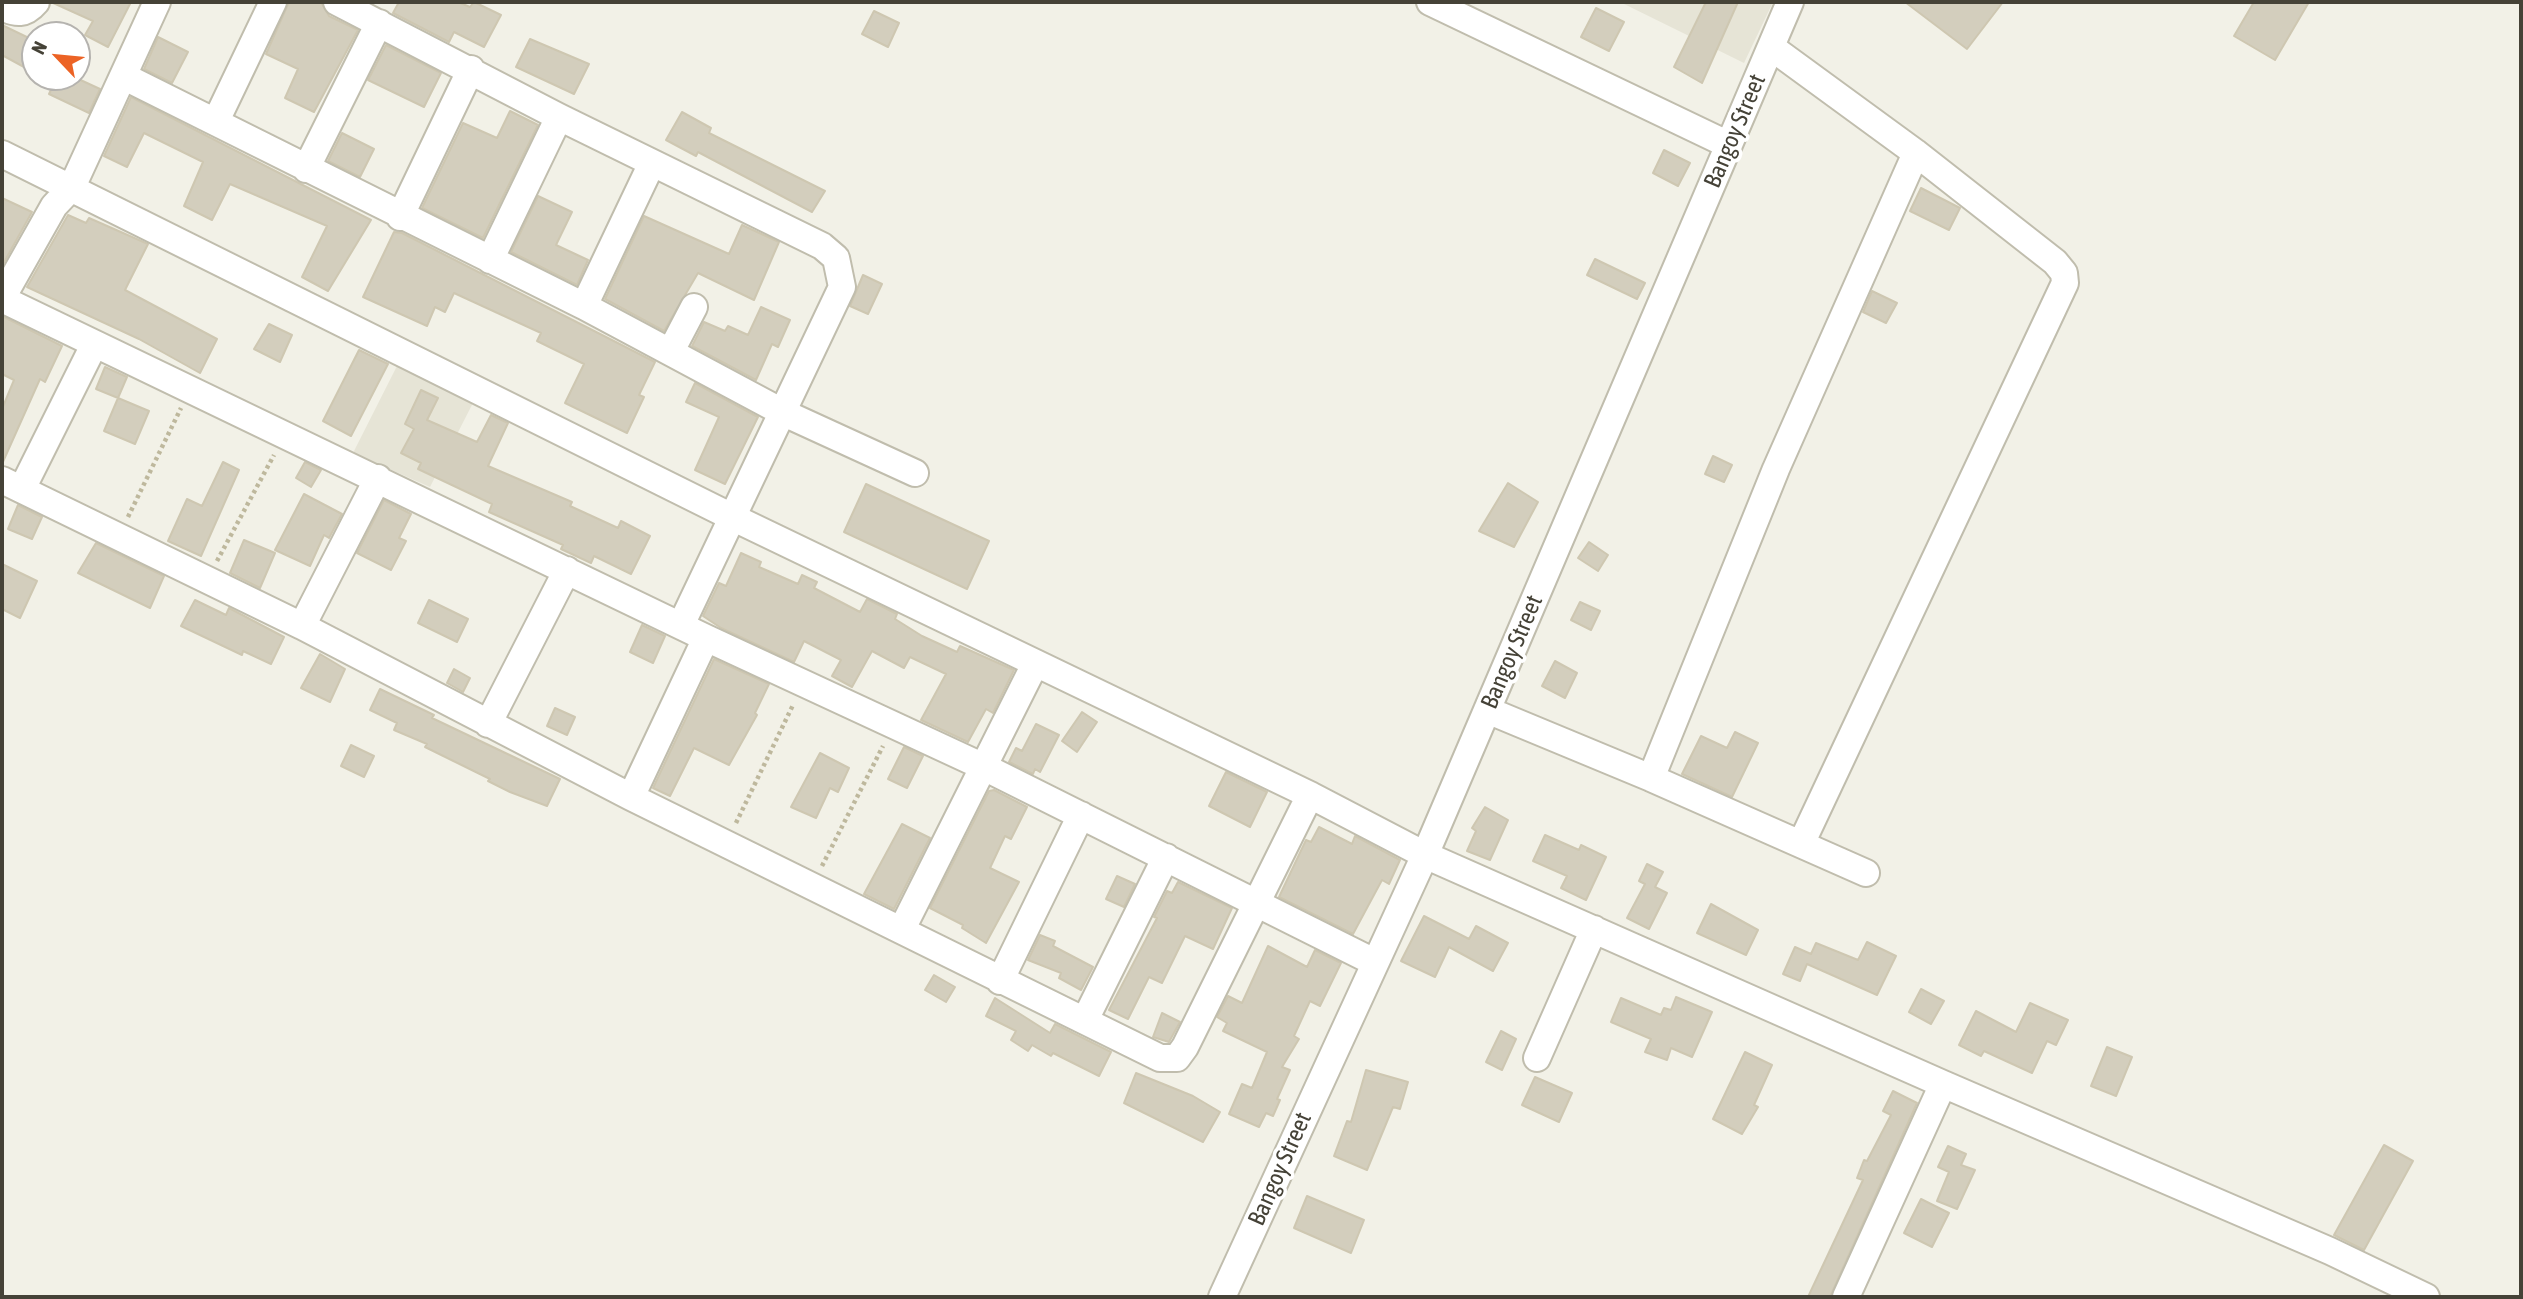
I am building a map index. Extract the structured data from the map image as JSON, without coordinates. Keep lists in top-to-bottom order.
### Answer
{
  "streets": {
    "street": ["Bangoy Street"]
  },
  "north": "top left"
}
